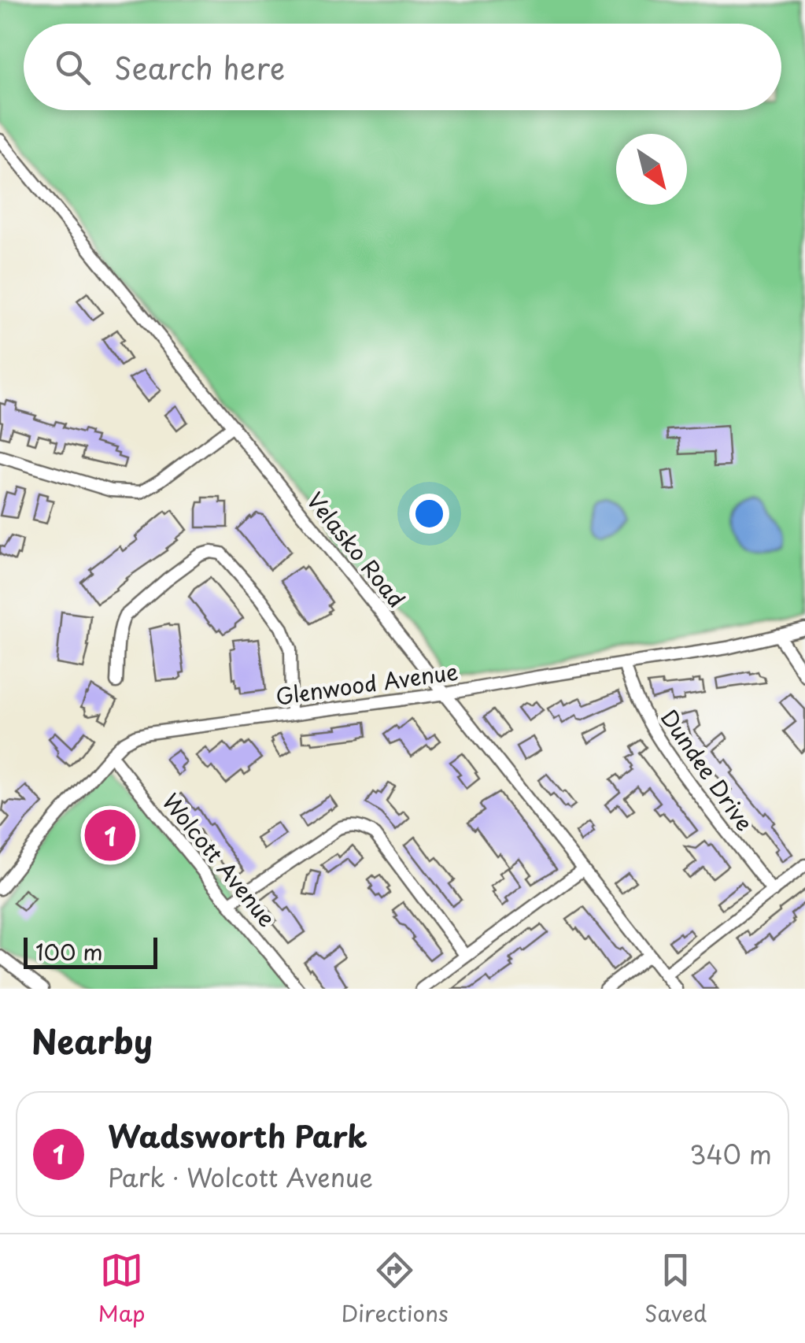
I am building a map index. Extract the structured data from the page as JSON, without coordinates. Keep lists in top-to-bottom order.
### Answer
{
  "streets": {
    "street": [
      "Velasko Road",
      "Glenwood Avenue",
      "Dundee Drive",
      "Wolcott Avenue"
    ]
  },
  "crossings": [
    ["Velasko Road", "Glenwood Avenue"],
    ["Glenwood Avenue", "Dundee Drive"],
    ["Glenwood Avenue", "Wolcott Avenue"]
  ],
  "scale_bar": "100 m",
  "north": "bottom right",
  "page": {
    "search": "Search here",
    "pins": "1",
    "scale": "100 m",
    "heading": "Nearby",
    "list": [
      {
        "mark": "1",
        "name": "Wadsworth Park",
        "note": "Park · Wolcott Avenue",
        "value": "340 m"
      }
    ],
    "nav": ["Map", "Directions", "Saved"]
  }
}
